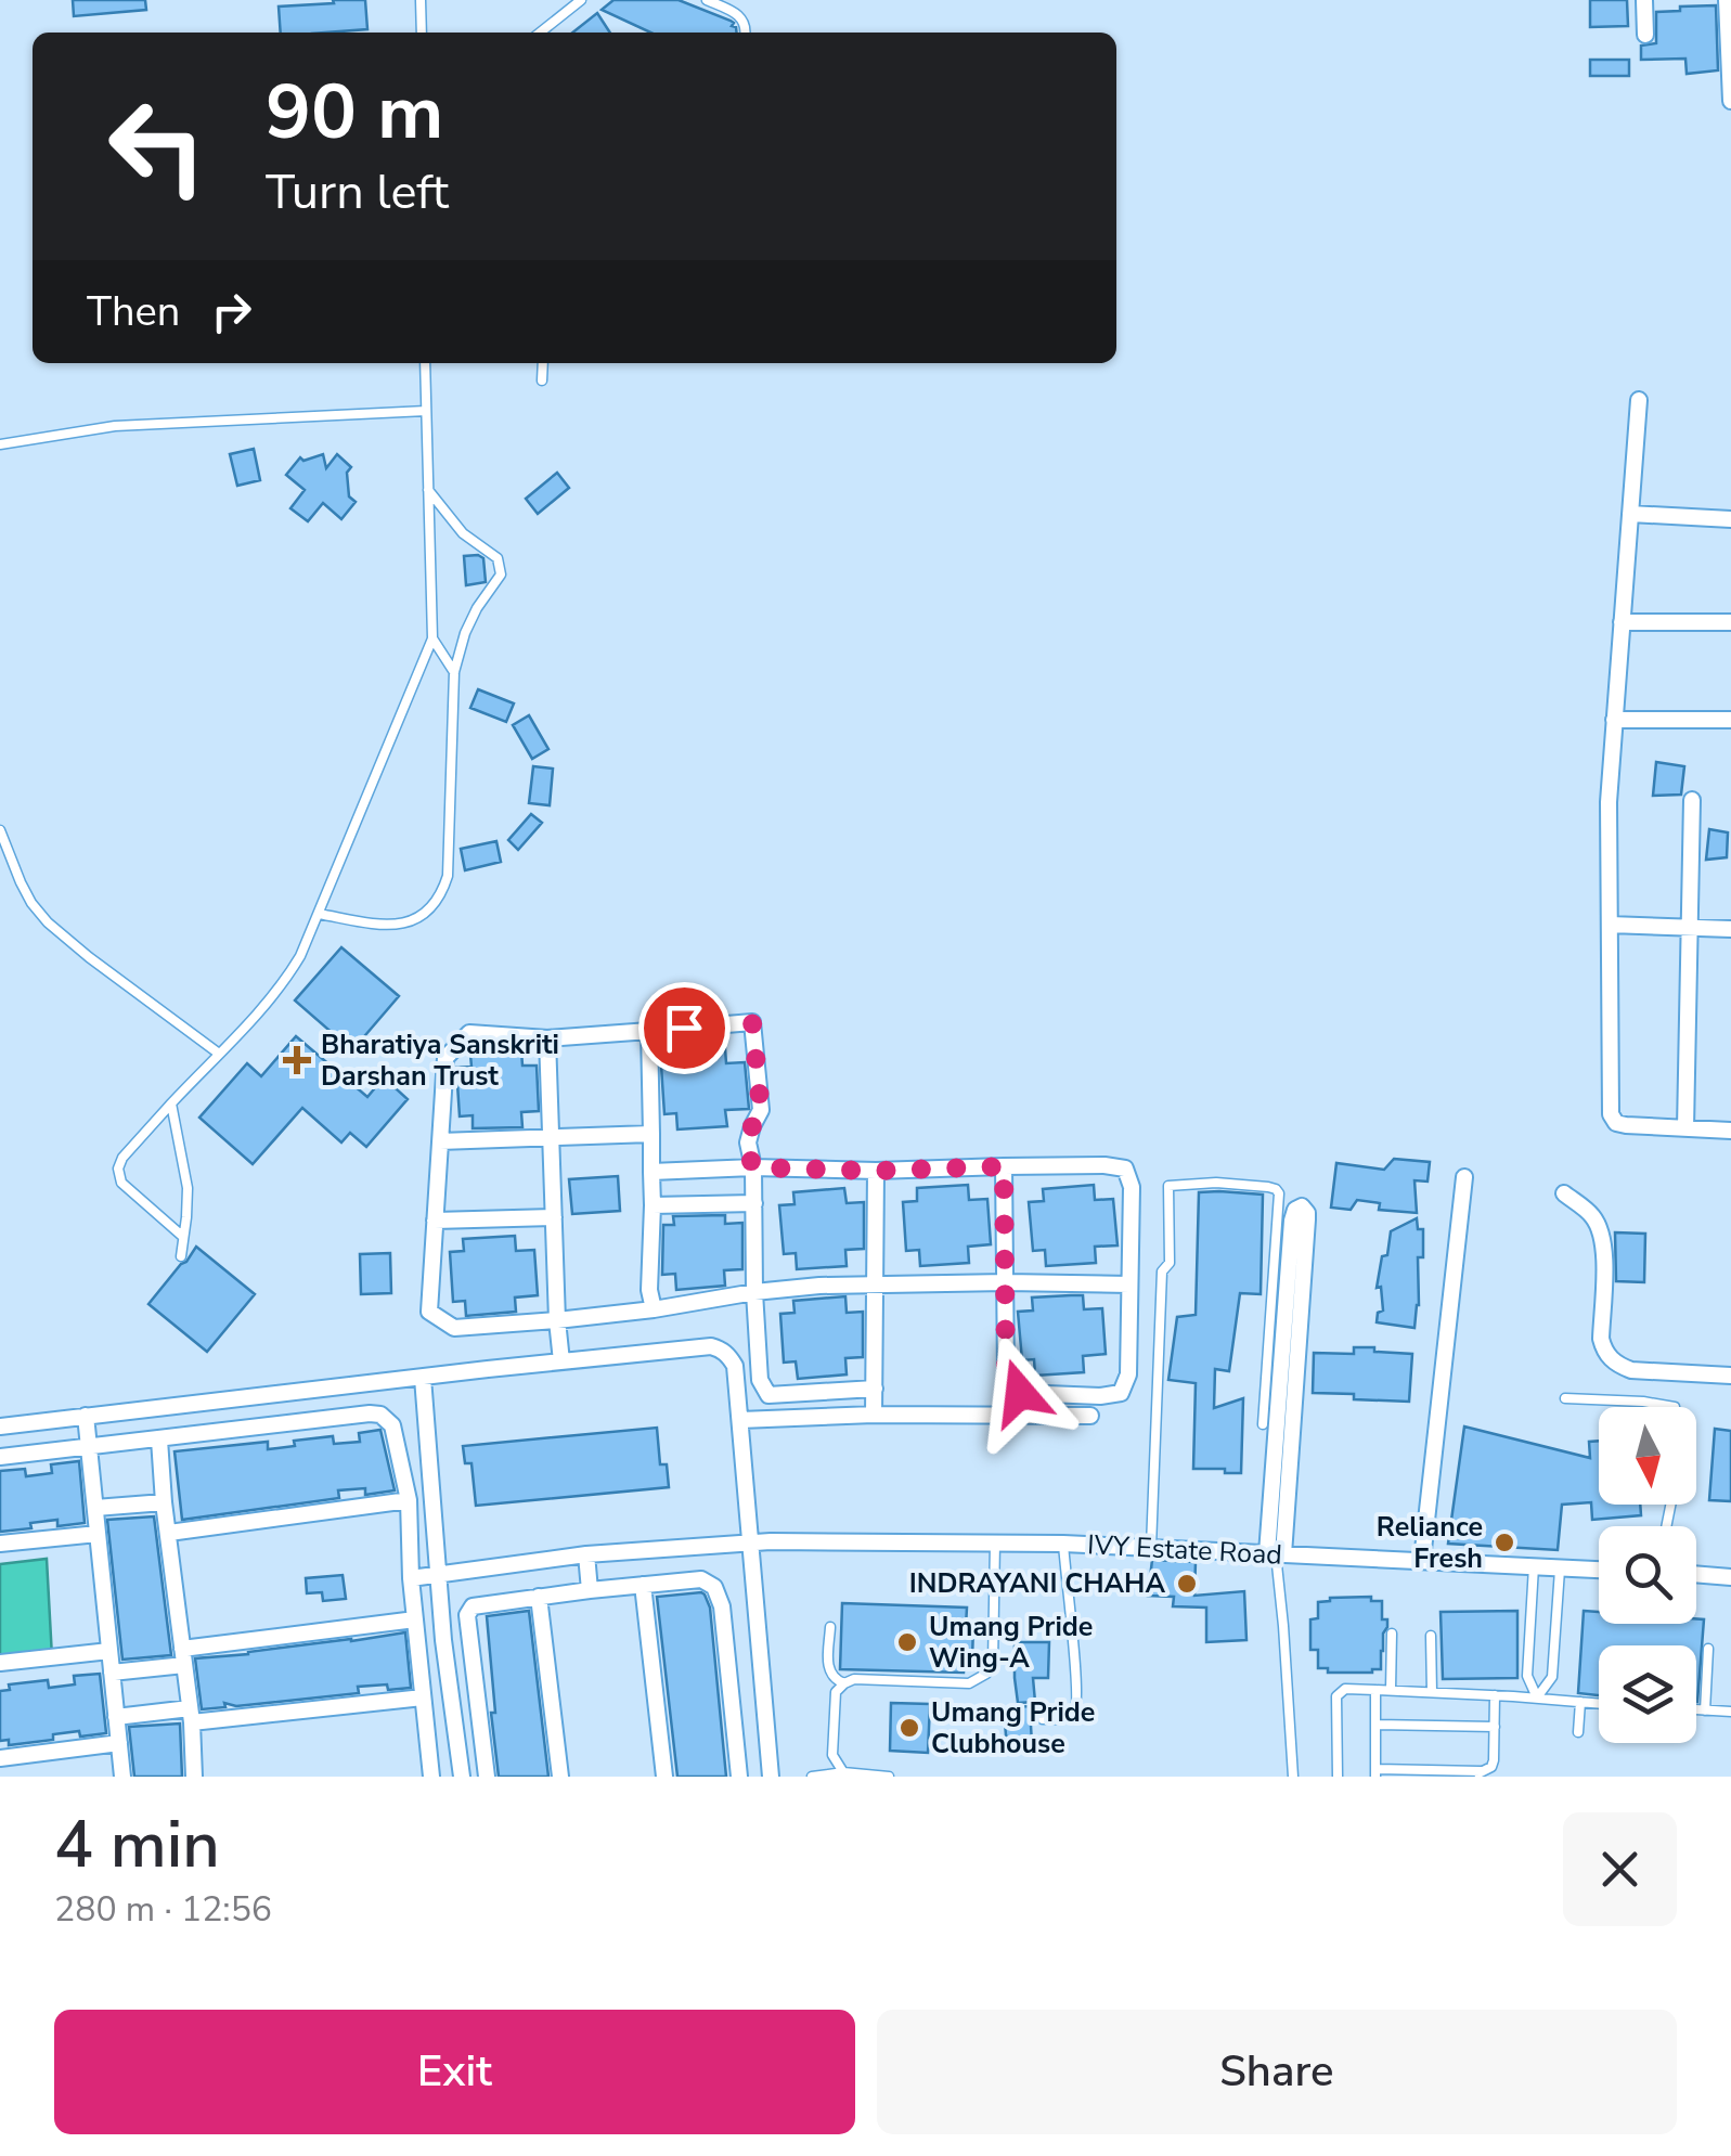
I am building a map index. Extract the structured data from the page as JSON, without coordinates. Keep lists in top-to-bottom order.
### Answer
{
  "streets": {
    "street": ["IVY Estate Road"]
  },
  "places": {
    "health": ["Bharatiya Sanskriti Darshan Trust"],
    "other": [
      "Reliance Fresh",
      "INDRAYANI CHAHA",
      "Umang Pride Wing-A",
      "Umang Pride Clubhouse"
    ]
  },
  "north": "bottom",
  "page": {
    "turn": ["90 m", "Turn left"],
    "then": "Then",
    "heading": ["4 min", "280 m · 12:56"],
    "buttons": ["Exit", "Share"]
  }
}
